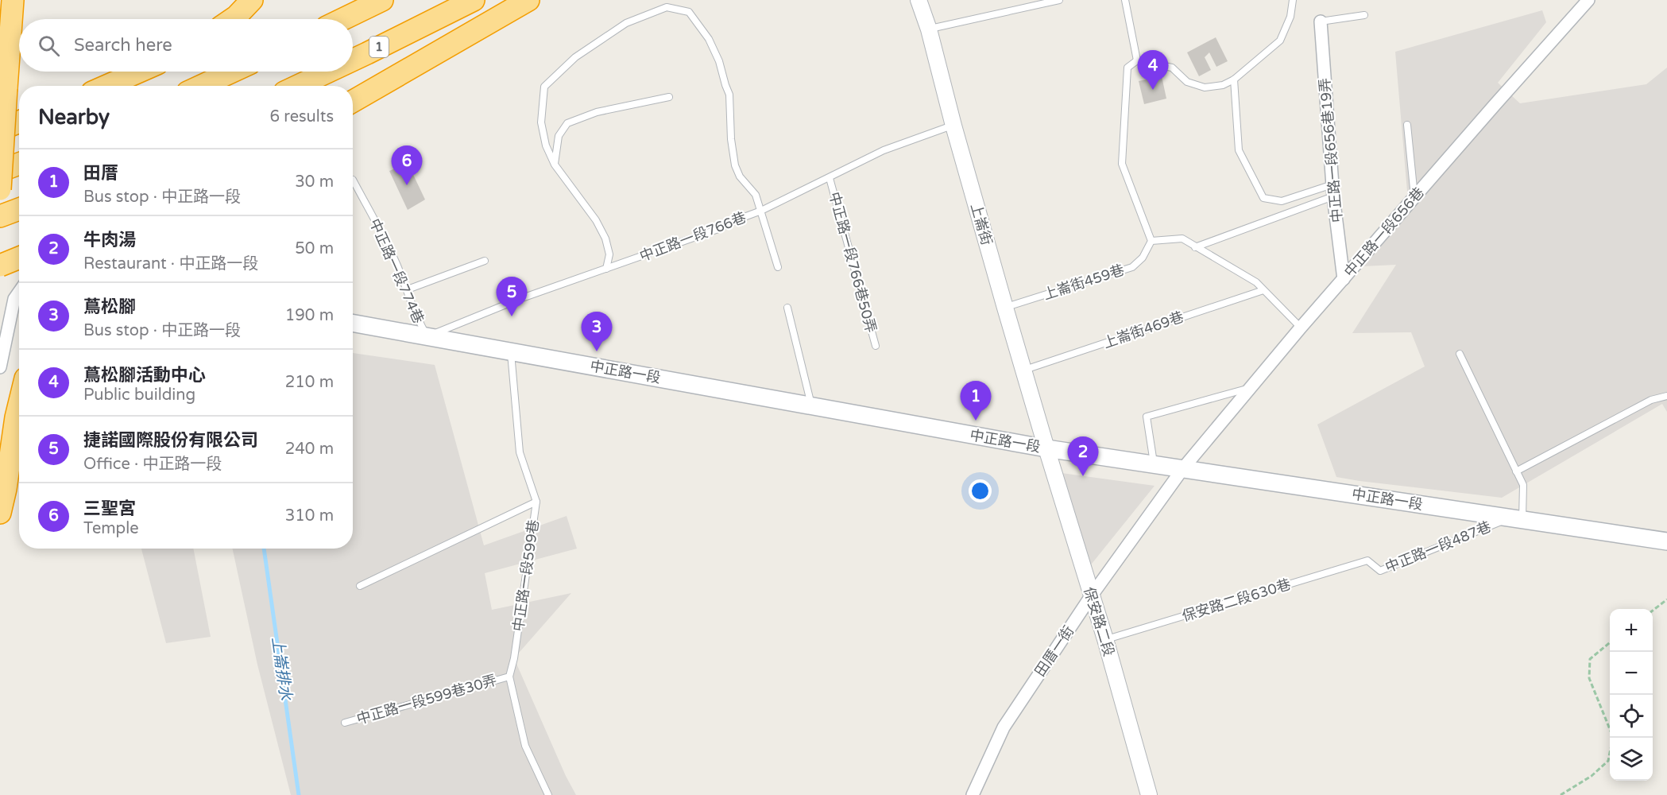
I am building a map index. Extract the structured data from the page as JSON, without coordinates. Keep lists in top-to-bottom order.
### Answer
{
  "streets": {
    "highway": ["1"],
    "main road": ["中正路一段"],
    "street": [
      "中正路一段656巷19弄",
      "上崙街",
      "中正路一段656巷",
      "保安路二段",
      "田厝一街"
    ],
    "lane": [
      "中正路一段766巷",
      "中正路一段766巷50弄",
      "中正路一段774巷",
      "上崙街459巷",
      "上崙街469巷",
      "中正路一段487巷",
      "中正路一段599巷",
      "保安路二段630巷",
      "中正路一段599巷30弄"
    ]
  },
  "crossings": [
    ["中正路一段656巷19弄", "中正路一段656巷"],
    ["上崙街", "中正路一段766巷"],
    ["上崙街", "上崙街459巷"],
    ["上崙街", "上崙街469巷"],
    ["上崙街", "中正路一段"],
    ["上崙街", "保安路二段"],
    ["中正路一段656巷", "中正路一段"],
    ["中正路一段656巷", "田厝一街"],
    ["中正路一段766巷", "中正路一段766巷50弄"],
    ["中正路一段766巷", "中正路一段774巷"],
    ["中正路一段766巷", "中正路一段"],
    ["中正路一段774巷", "中正路一段"],
    ["中正路一段", "中正路一段487巷"],
    ["中正路一段", "中正路一段599巷"],
    ["中正路一段", "保安路二段"],
    ["中正路一段", "田厝一街"],
    ["中正路一段487巷", "保安路二段630巷"],
    ["中正路一段599巷", "中正路一段599巷30弄"],
    ["保安路二段630巷", "保安路二段"],
    ["保安路二段", "田厝一街"]
  ],
  "water": ["上崙排水"],
  "page": {
    "search": "Search here",
    "pins": [
      "4",
      "6",
      "5",
      "3",
      "1",
      "2"
    ],
    "heading": ["Nearby", "6 results"],
    "list": [
      {
        "mark": "1",
        "name": "田厝",
        "note": "Bus stop · 中正路一段",
        "value": "30 m"
      },
      {
        "mark": "2",
        "name": "牛肉湯",
        "note": "Restaurant · 中正路一段",
        "value": "50 m"
      },
      {
        "mark": "3",
        "name": "蔦松腳",
        "note": "Bus stop · 中正路一段",
        "value": "190 m"
      },
      {
        "mark": "4",
        "name": "蔦松腳活動中心",
        "note": "Public building",
        "value": "210 m"
      },
      {
        "mark": "5",
        "name": "捷諾國際股份有限公司",
        "note": "Office · 中正路一段",
        "value": "240 m"
      },
      {
        "mark": "6",
        "name": "三聖宮",
        "note": "Temple",
        "value": "310 m"
      }
    ],
    "map_buttons": ["+", "−"]
  }
}
